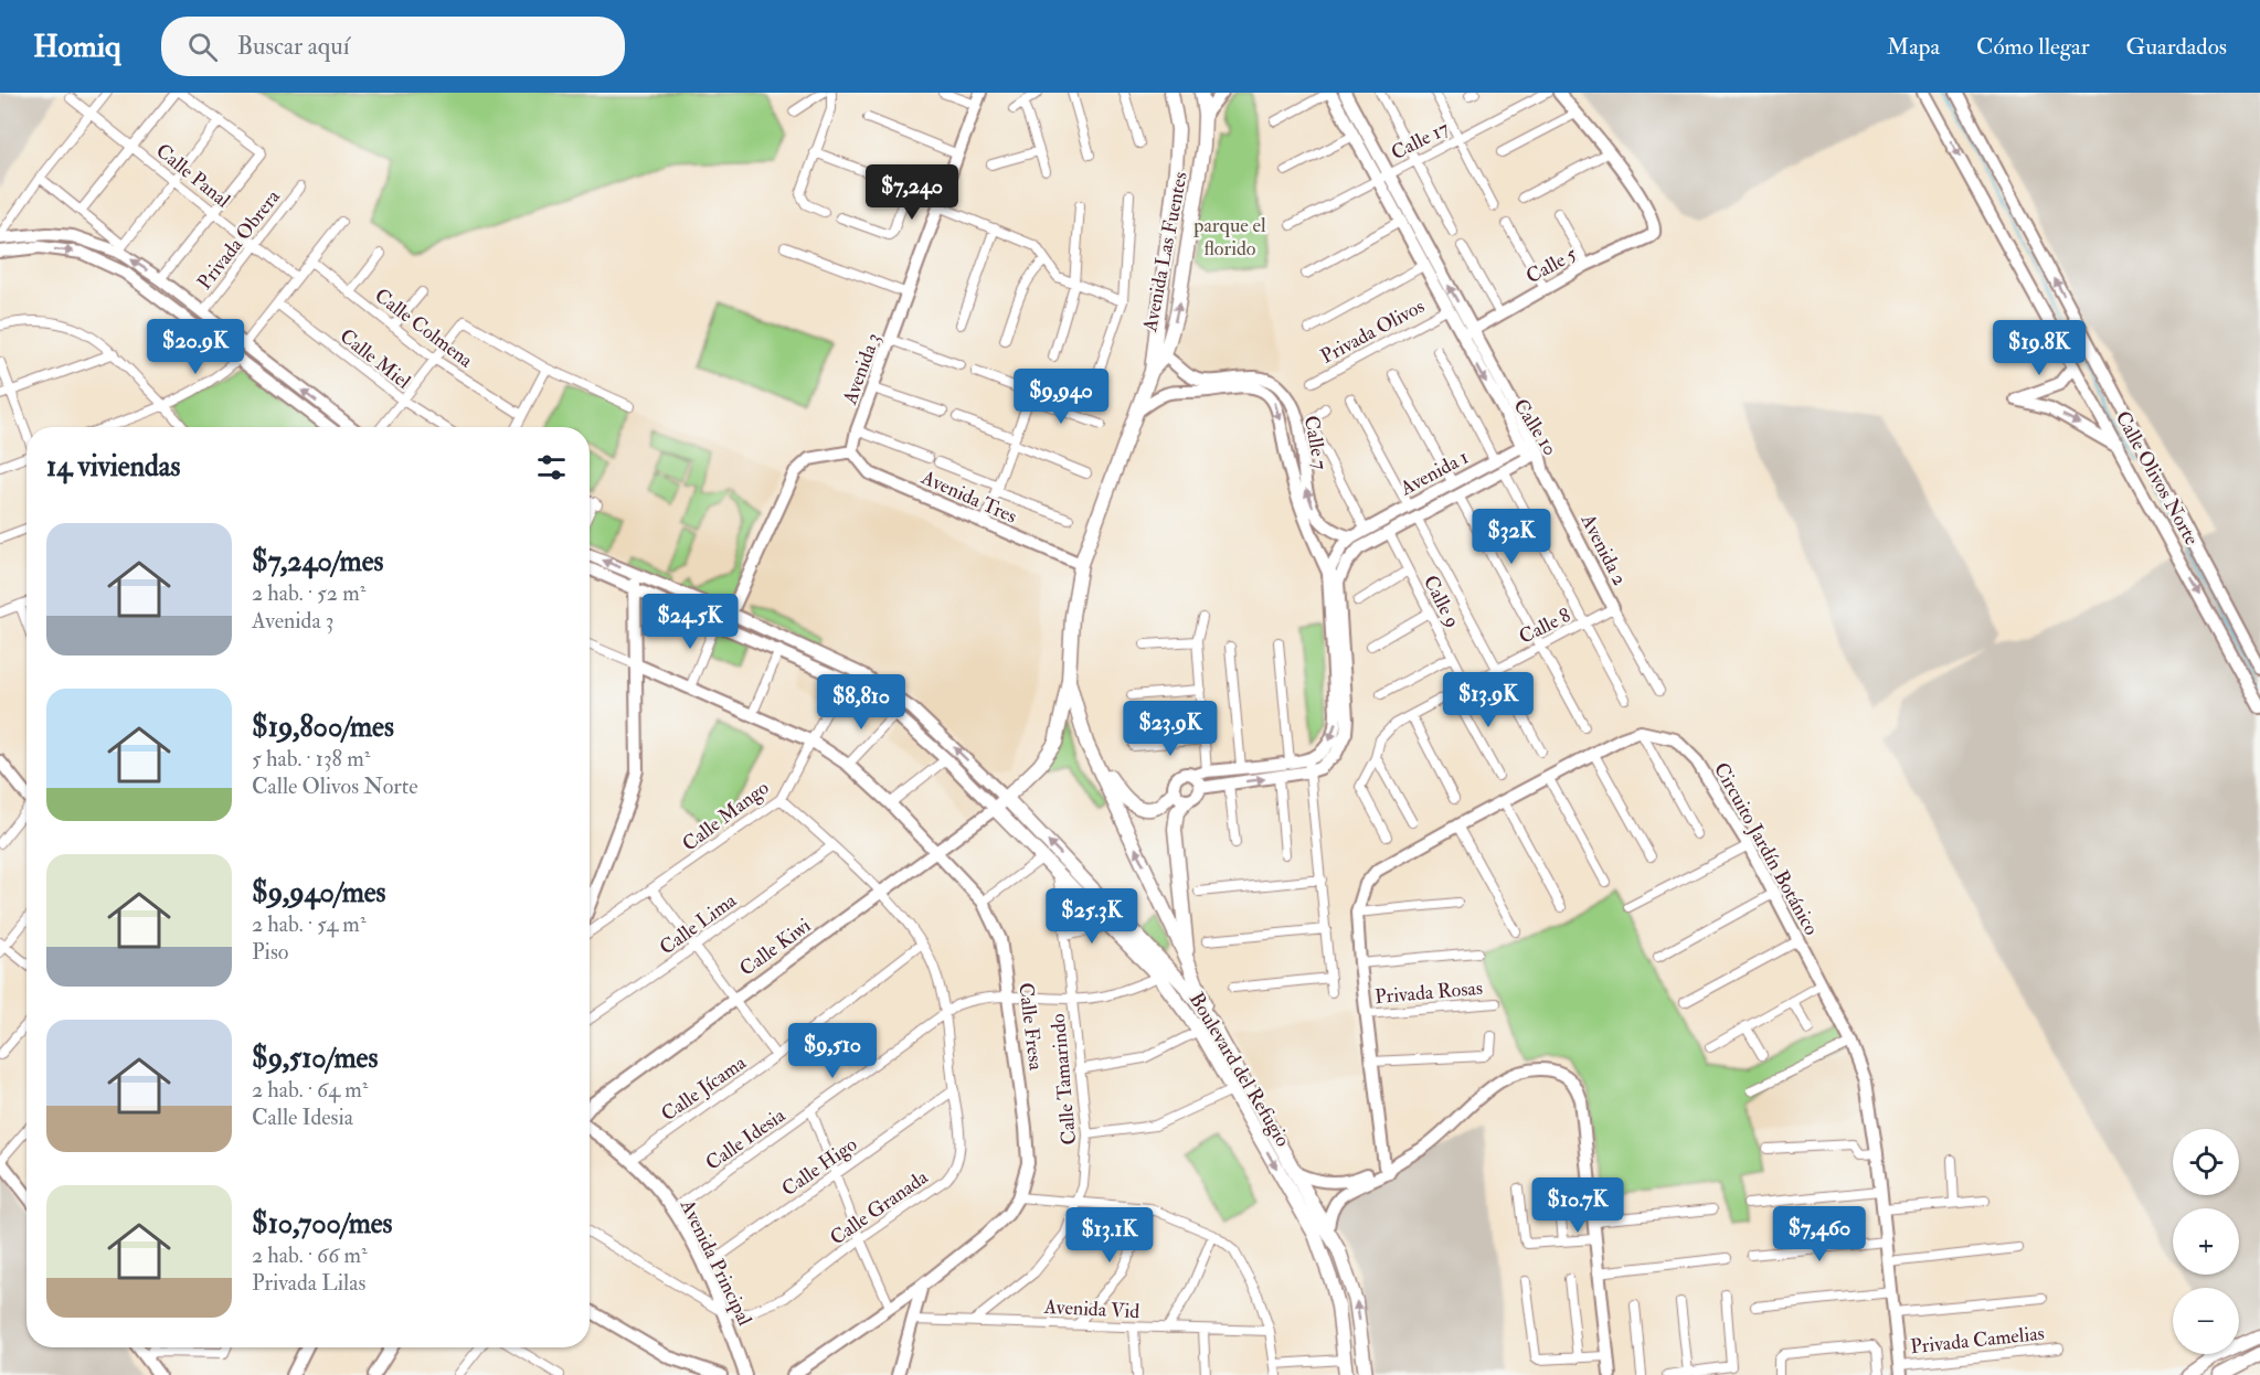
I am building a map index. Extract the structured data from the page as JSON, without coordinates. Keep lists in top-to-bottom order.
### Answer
{
  "streets": {
    "main road": ["Avenida Las Fuentes", "Boulevard del Refugio"],
    "street": [
      "Calle 17",
      "Calle Panal",
      "Privada Obrera",
      "Calle 5",
      "Calle Colmena",
      "Privada Olivos",
      "Calle Miel",
      "Avenida 3",
      "Calle 10",
      "Calle 7",
      "Avenida 1",
      "Calle Olivos Norte",
      "Avenida Tres",
      "Avenida 2",
      "Calle 9",
      "Calle 8",
      "Calle Mango",
      "Circuito Jardín Botánico",
      "Calle Lima",
      "Calle Kiwi",
      "Privada Rosas",
      "Calle Fresa",
      "Calle Tamarindo",
      "Calle Jícama",
      "Calle Idesia",
      "Calle Higo",
      "Calle Granada",
      "Avenida Principal",
      "Avenida Vid",
      "Privada Camelias"
    ]
  },
  "crossings": [
    ["Calle 17", "Calle 10"],
    ["Calle Panal", "Privada Obrera"],
    ["Avenida Las Fuentes", "Calle 7"],
    ["Calle 5", "Calle 10"],
    ["Privada Olivos", "Calle 10"],
    ["Avenida 3", "Avenida Tres"],
    ["Calle 10", "Avenida 1"],
    ["Calle 10", "Avenida 2"],
    ["Calle 7", "Avenida 1"],
    ["Avenida 1", "Calle 9"],
    ["Avenida 2", "Calle 8"],
    ["Calle 9", "Calle 8"],
    ["Calle Mango", "Calle Fresa"],
    ["Calle Mango", "Boulevard del Refugio"],
    ["Calle Mango", "Calle Granada"],
    ["Circuito Jardín Botánico", "Privada Camelias"],
    ["Calle Lima", "Calle Granada"],
    ["Calle Kiwi", "Calle Fresa"],
    ["Calle Kiwi", "Boulevard del Refugio"],
    ["Calle Kiwi", "Calle Granada"],
    ["Calle Fresa", "Calle Idesia"],
    ["Boulevard del Refugio", "Calle Tamarindo"],
    ["Boulevard del Refugio", "Calle Idesia"],
    ["Calle Tamarindo", "Calle Idesia"],
    ["Calle Tamarindo", "Avenida Vid"],
    ["Calle Jícama", "Calle Granada"],
    ["Calle Jícama", "Avenida Principal"],
    ["Calle Idesia", "Calle Granada"],
    ["Calle Idesia", "Avenida Principal"],
    ["Calle Higo", "Calle Granada"],
    ["Calle Higo", "Avenida Principal"],
    ["Calle Granada", "Avenida Principal"]
  ],
  "parks": ["parque el florido"],
  "page": {
    "header": "Homiq",
    "search": "Buscar aquí",
    "nav": ["Mapa", "Cómo llegar", "Guardados"],
    "price": [
      "$7,240",
      "$20.9K",
      "$19.8K",
      "$9,940",
      "$32K",
      "$24.5K",
      "$13.9K",
      "$8,810",
      "$23.9K",
      "$25.3K",
      "$9,510",
      "$10.7K",
      "$7,460",
      "$13.1K"
    ],
    "heading": "14 viviendas",
    "list": [
      {
        "name": "$7,240/mes",
        "note": "2 hab. · 52 m² · Avenida 3"
      },
      {
        "name": "$19,800/mes",
        "note": "5 hab. · 138 m² · Calle Olivos Norte"
      },
      {
        "name": "$9,940/mes",
        "note": "2 hab. · 54 m² · Piso"
      },
      {
        "name": "$9,510/mes",
        "note": "2 hab. · 64 m² · Calle Idesia"
      },
      {
        "name": "$10,700/mes",
        "note": "2 hab. · 66 m² · Privada Lilas"
      }
    ],
    "map_buttons": ["+", "−"]
  }
}
